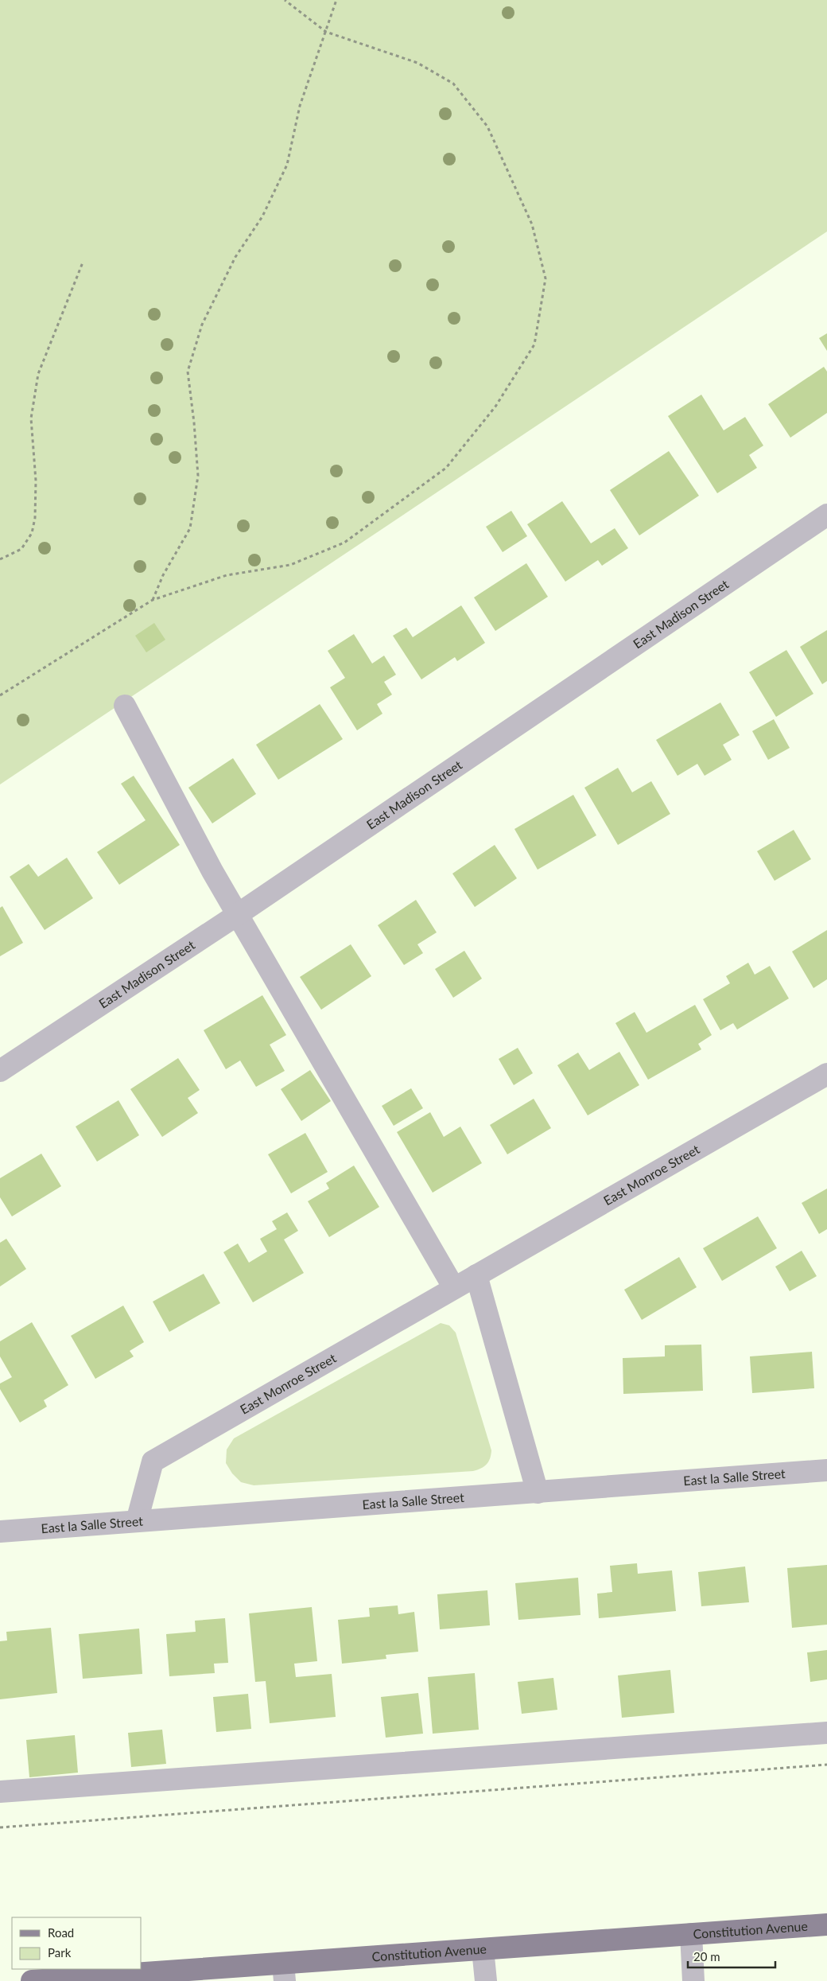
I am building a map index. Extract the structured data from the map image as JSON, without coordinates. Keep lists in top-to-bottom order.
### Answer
{
  "streets": {
    "main road": ["Constitution Avenue"],
    "street": ["East Madison Street", "East Monroe Street", "East la Salle Street"]
  },
  "crossings": [
    ["East Monroe Street", "East la Salle Street"]
  ],
  "legend": ["Road", "Park"],
  "scale_bar": "20 m"
}
